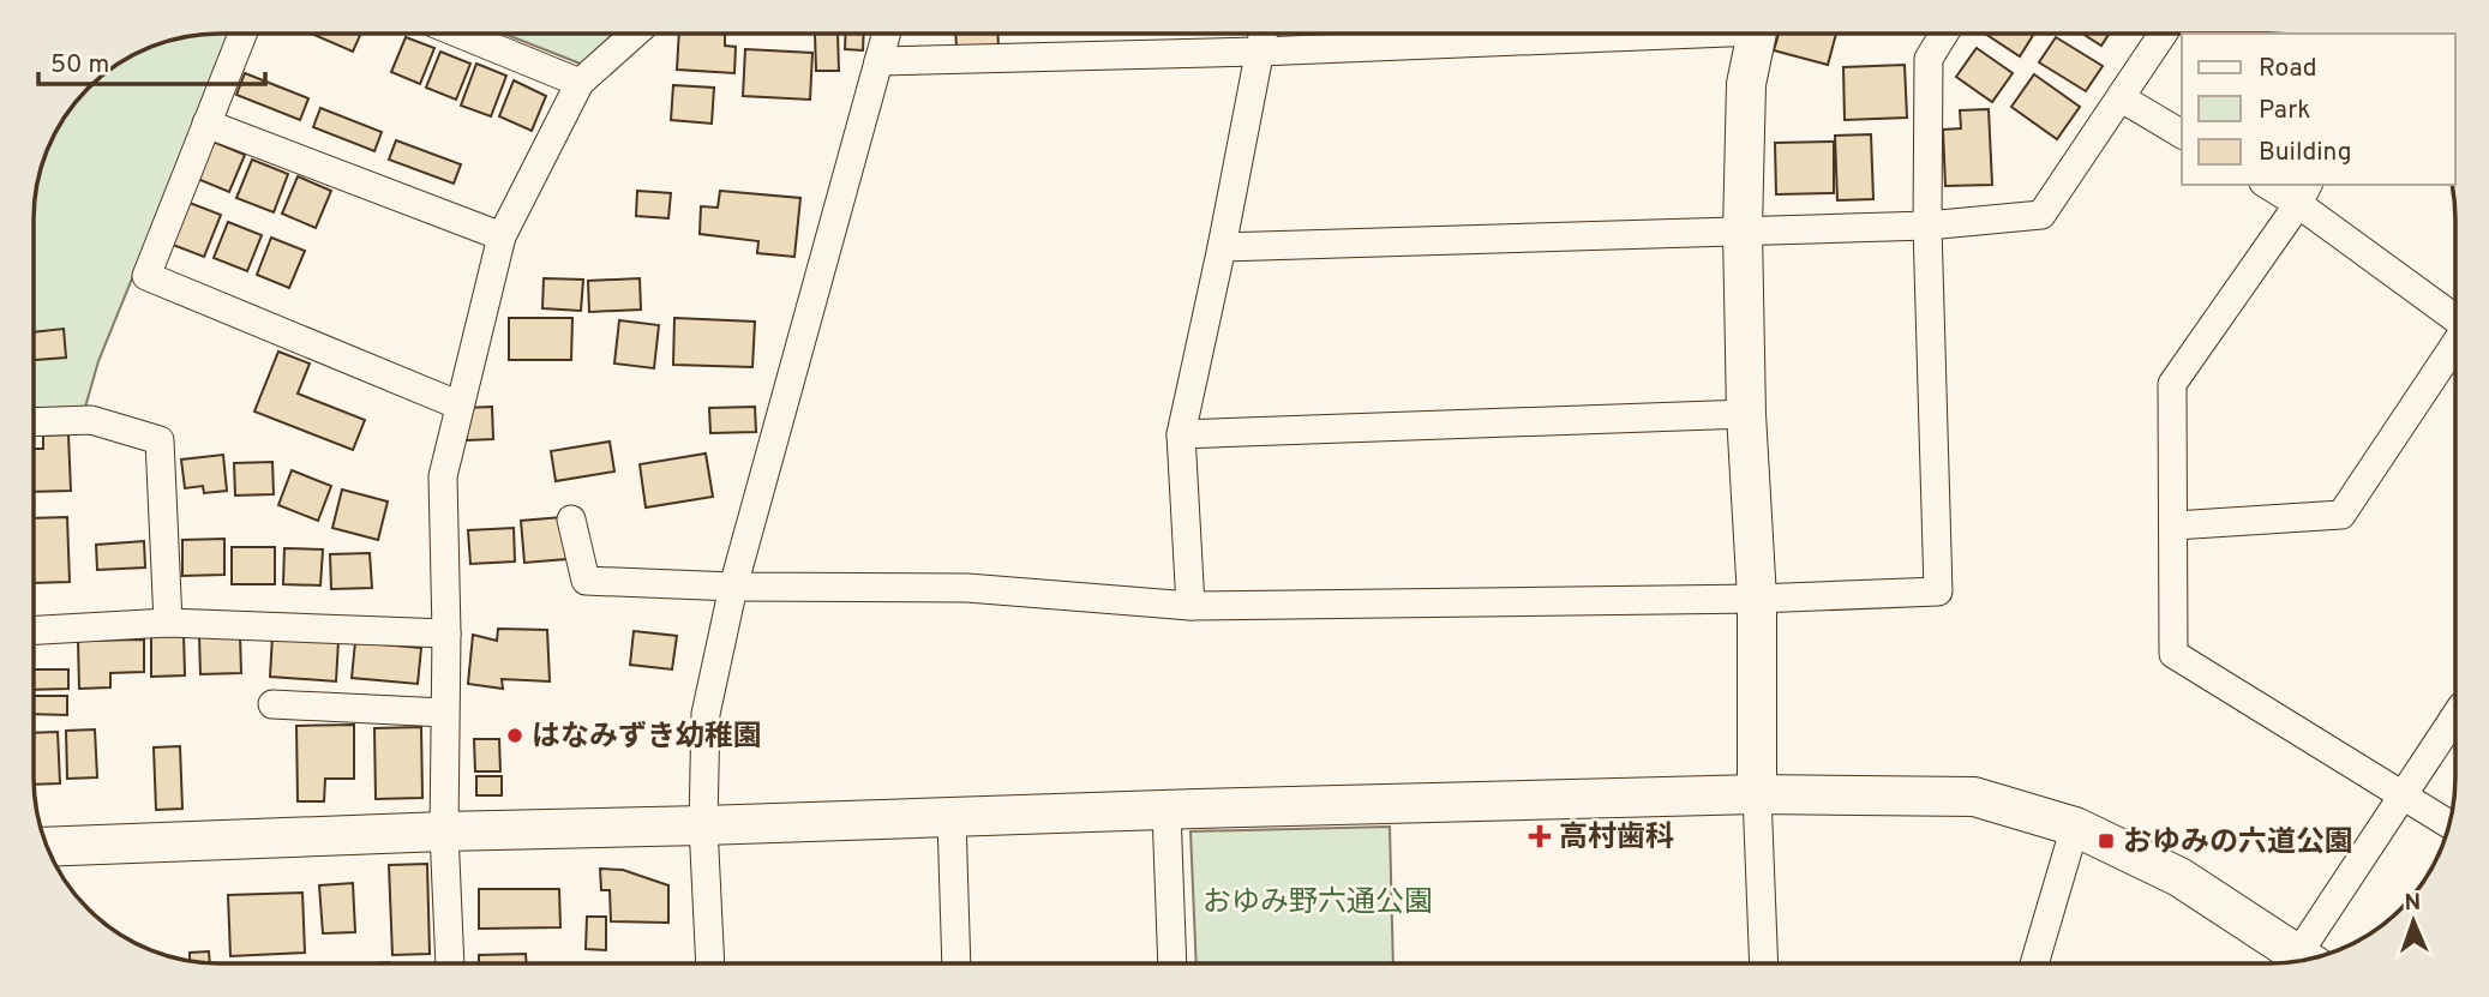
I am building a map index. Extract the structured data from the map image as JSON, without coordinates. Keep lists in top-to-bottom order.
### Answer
{
  "parks": ["おゆみ野六通公園"],
  "places": {
    "other": ["はなみずき幼稚園"],
    "health": ["高村歯科"],
    "transit": ["おゆみの六道公園"]
  },
  "legend": ["Road", "Park", "Building"],
  "scale_bar": "50 m",
  "north": "top"
}
